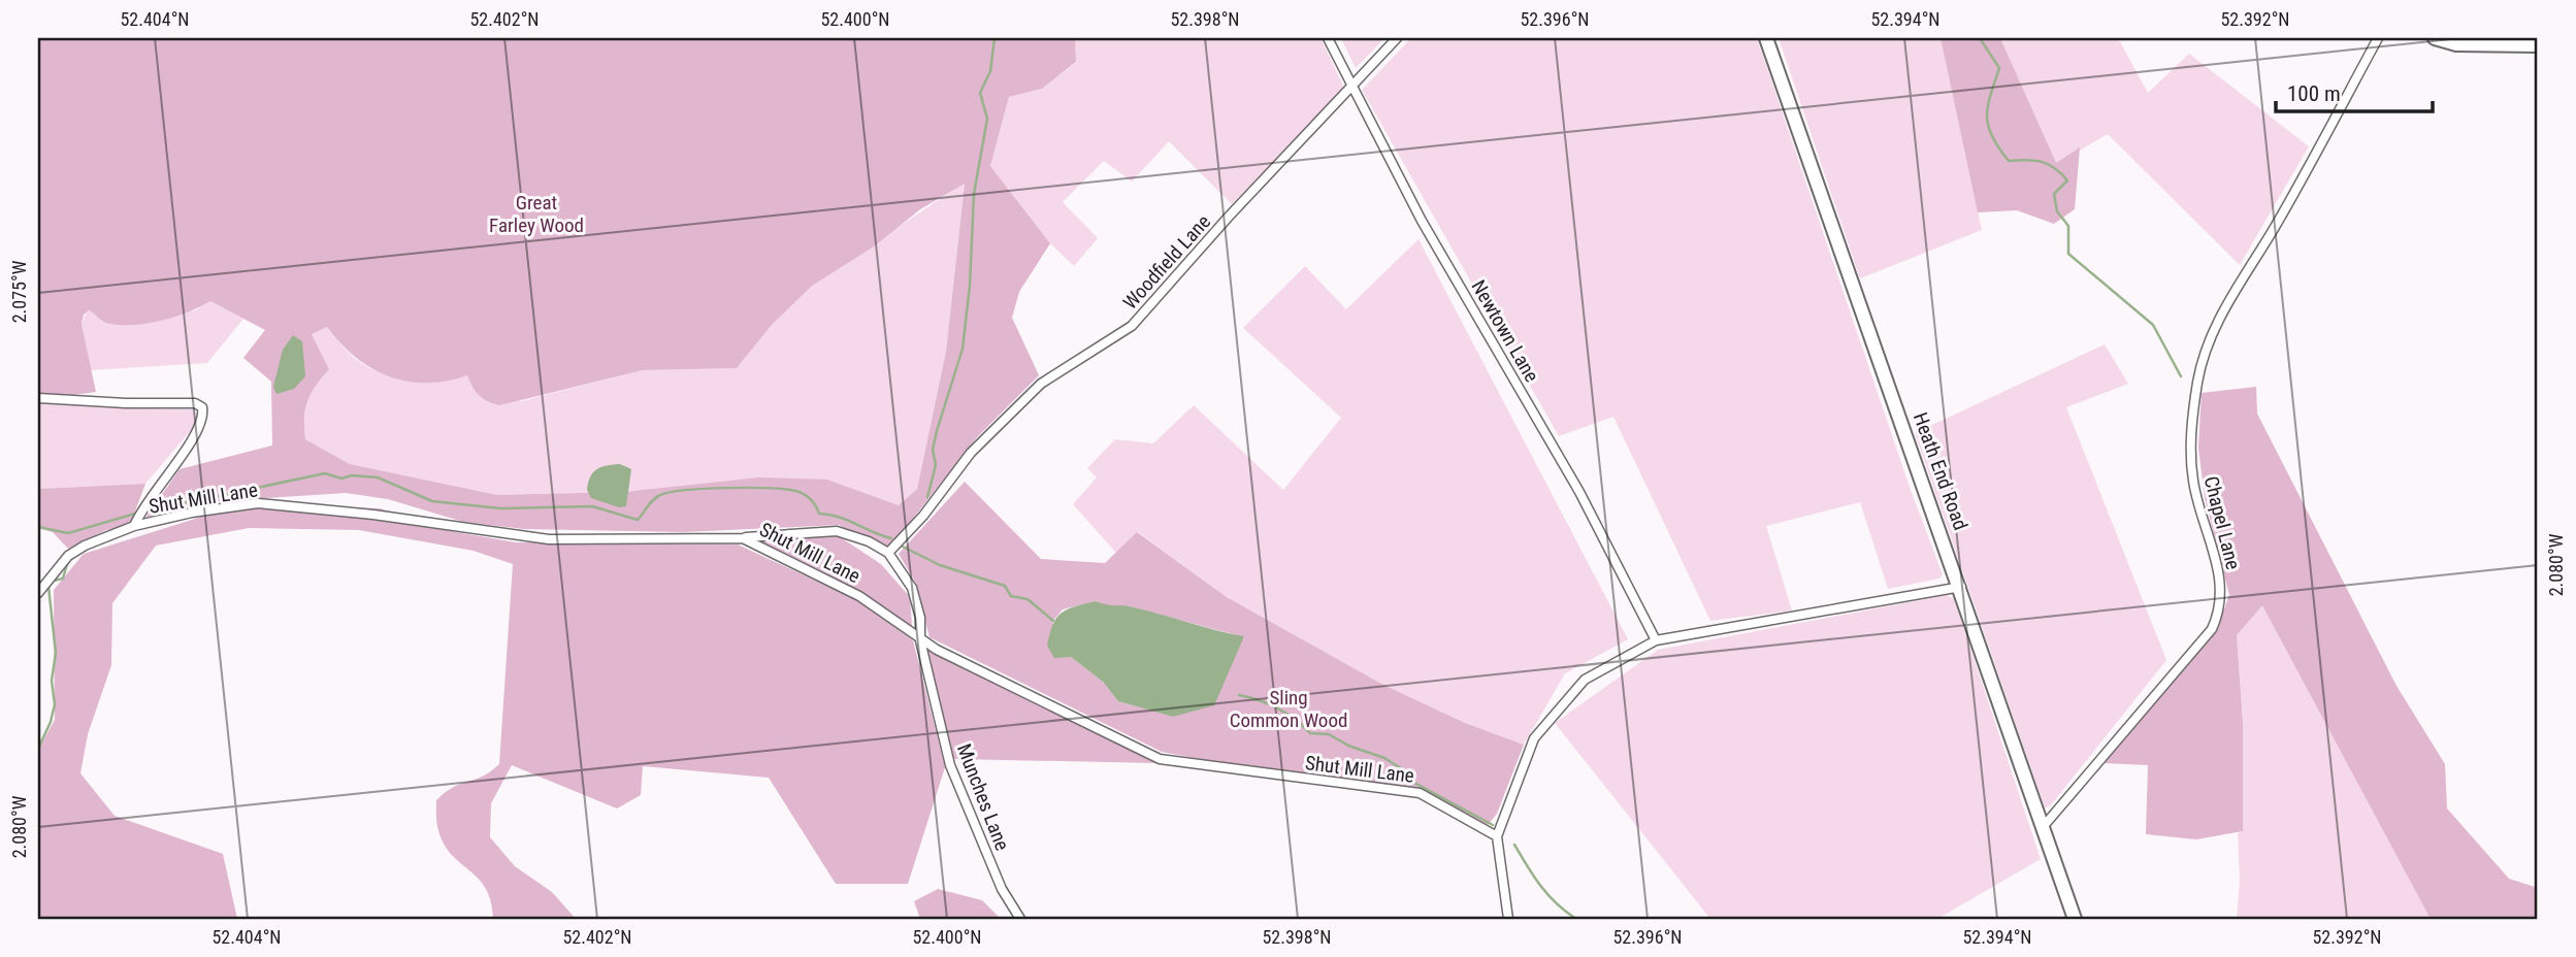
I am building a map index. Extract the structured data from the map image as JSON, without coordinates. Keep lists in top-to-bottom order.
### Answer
{
  "streets": {
    "street": [
      "Woodfield Lane",
      "Newtown Lane",
      "Heath End Road",
      "Shut Mill Lane",
      "Chapel Lane",
      "Munches Lane"
    ]
  },
  "crossings": [
    ["Woodfield Lane", "Newtown Lane"],
    ["Heath End Road", "Chapel Lane"],
    ["Shut Mill Lane", "Munches Lane"]
  ],
  "parks": ["Great Farley Wood", "Sling Common Wood"],
  "scale_bar": "100 m",
  "coordinates": [
    "52.404°N",
    "52.402°N",
    "52.400°N",
    "52.398°N",
    "52.396°N",
    "52.394°N",
    "52.392°N",
    "2.075°W",
    "2.080°W"
  ]
}
